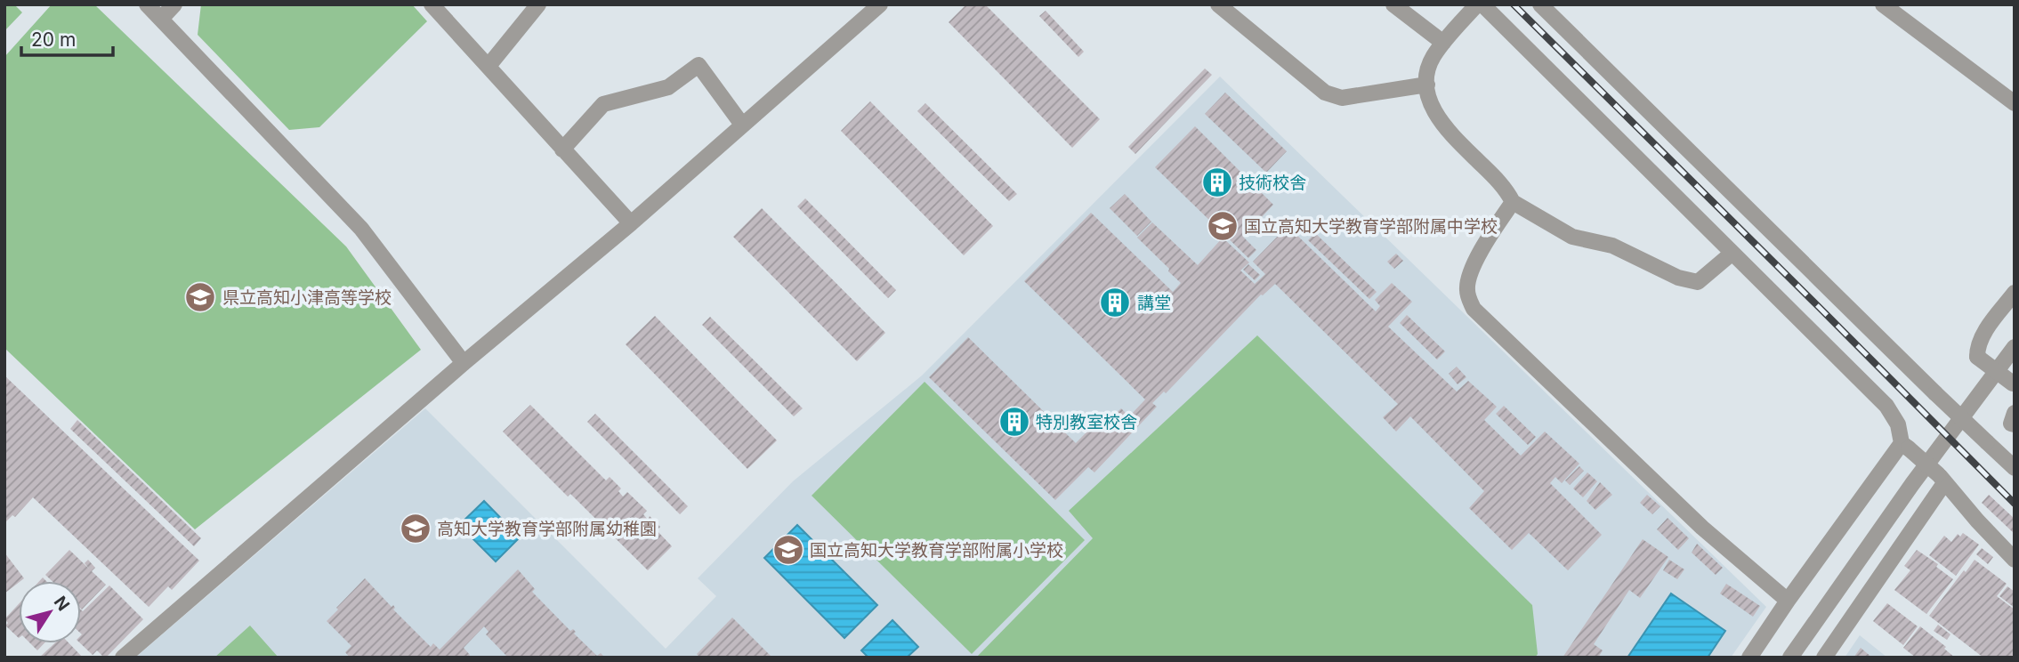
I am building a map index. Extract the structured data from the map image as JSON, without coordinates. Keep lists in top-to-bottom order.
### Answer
{
  "places": {
    "building": ["技術校舎", "講堂", "特別教室校舎"],
    "school or university": [
      "国立高知大学教育学部附属中学校",
      "県立高知小津高等学校",
      "高知大学教育学部附属幼稚園",
      "国立高知大学教育学部附属小学校"
    ]
  },
  "scale_bar": "20 m",
  "north": "top right"
}
